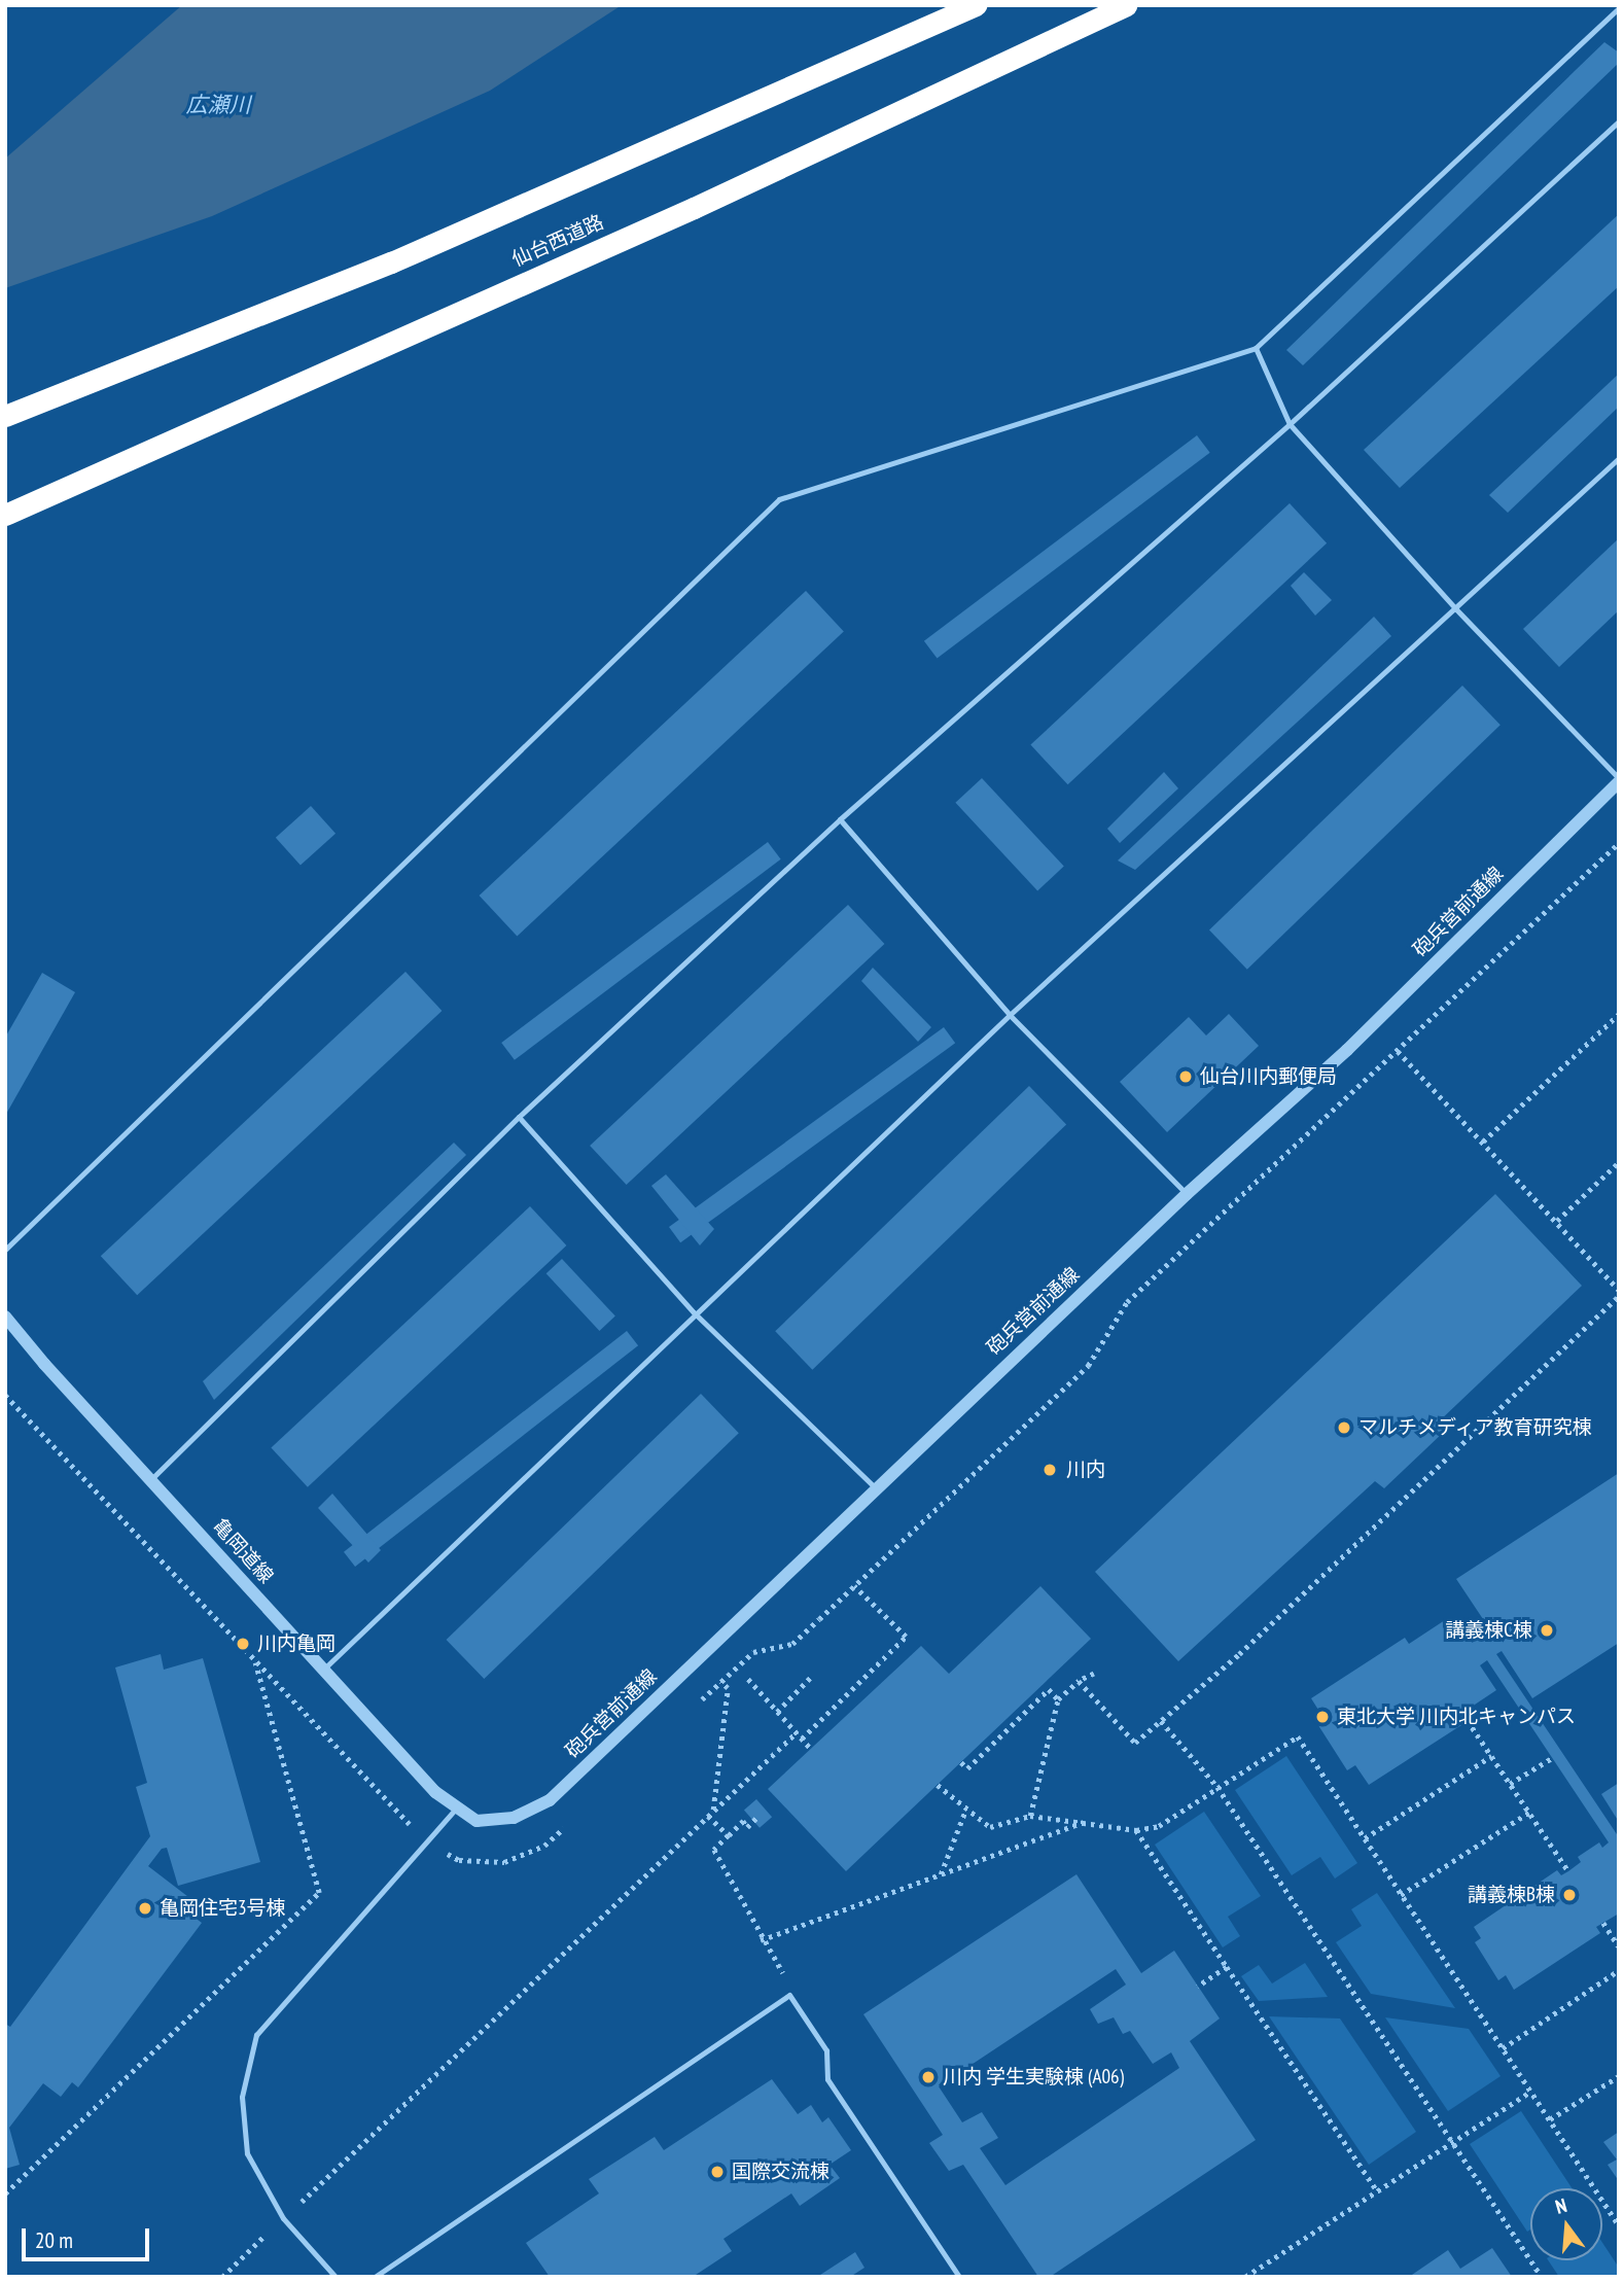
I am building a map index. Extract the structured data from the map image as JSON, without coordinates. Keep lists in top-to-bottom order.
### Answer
{
  "streets": {
    "highway": ["仙台西道路"],
    "street": ["砲兵営前通線", "亀岡道線"]
  },
  "crossings": [
    ["砲兵営前通線", "亀岡道線"]
  ],
  "water": ["広瀬川"],
  "places": [
    "仙台川内郵便局",
    "マルチメディア教育研究棟",
    "川内",
    "講義棟C棟",
    "川内亀岡",
    "東北大学 川内北キャンパス",
    "講義棟B棟",
    "亀岡住宅3号棟",
    "川内 学生実験棟 (A06)",
    "国際交流棟"
  ],
  "scale_bar": "20 m",
  "north": "top"
}
